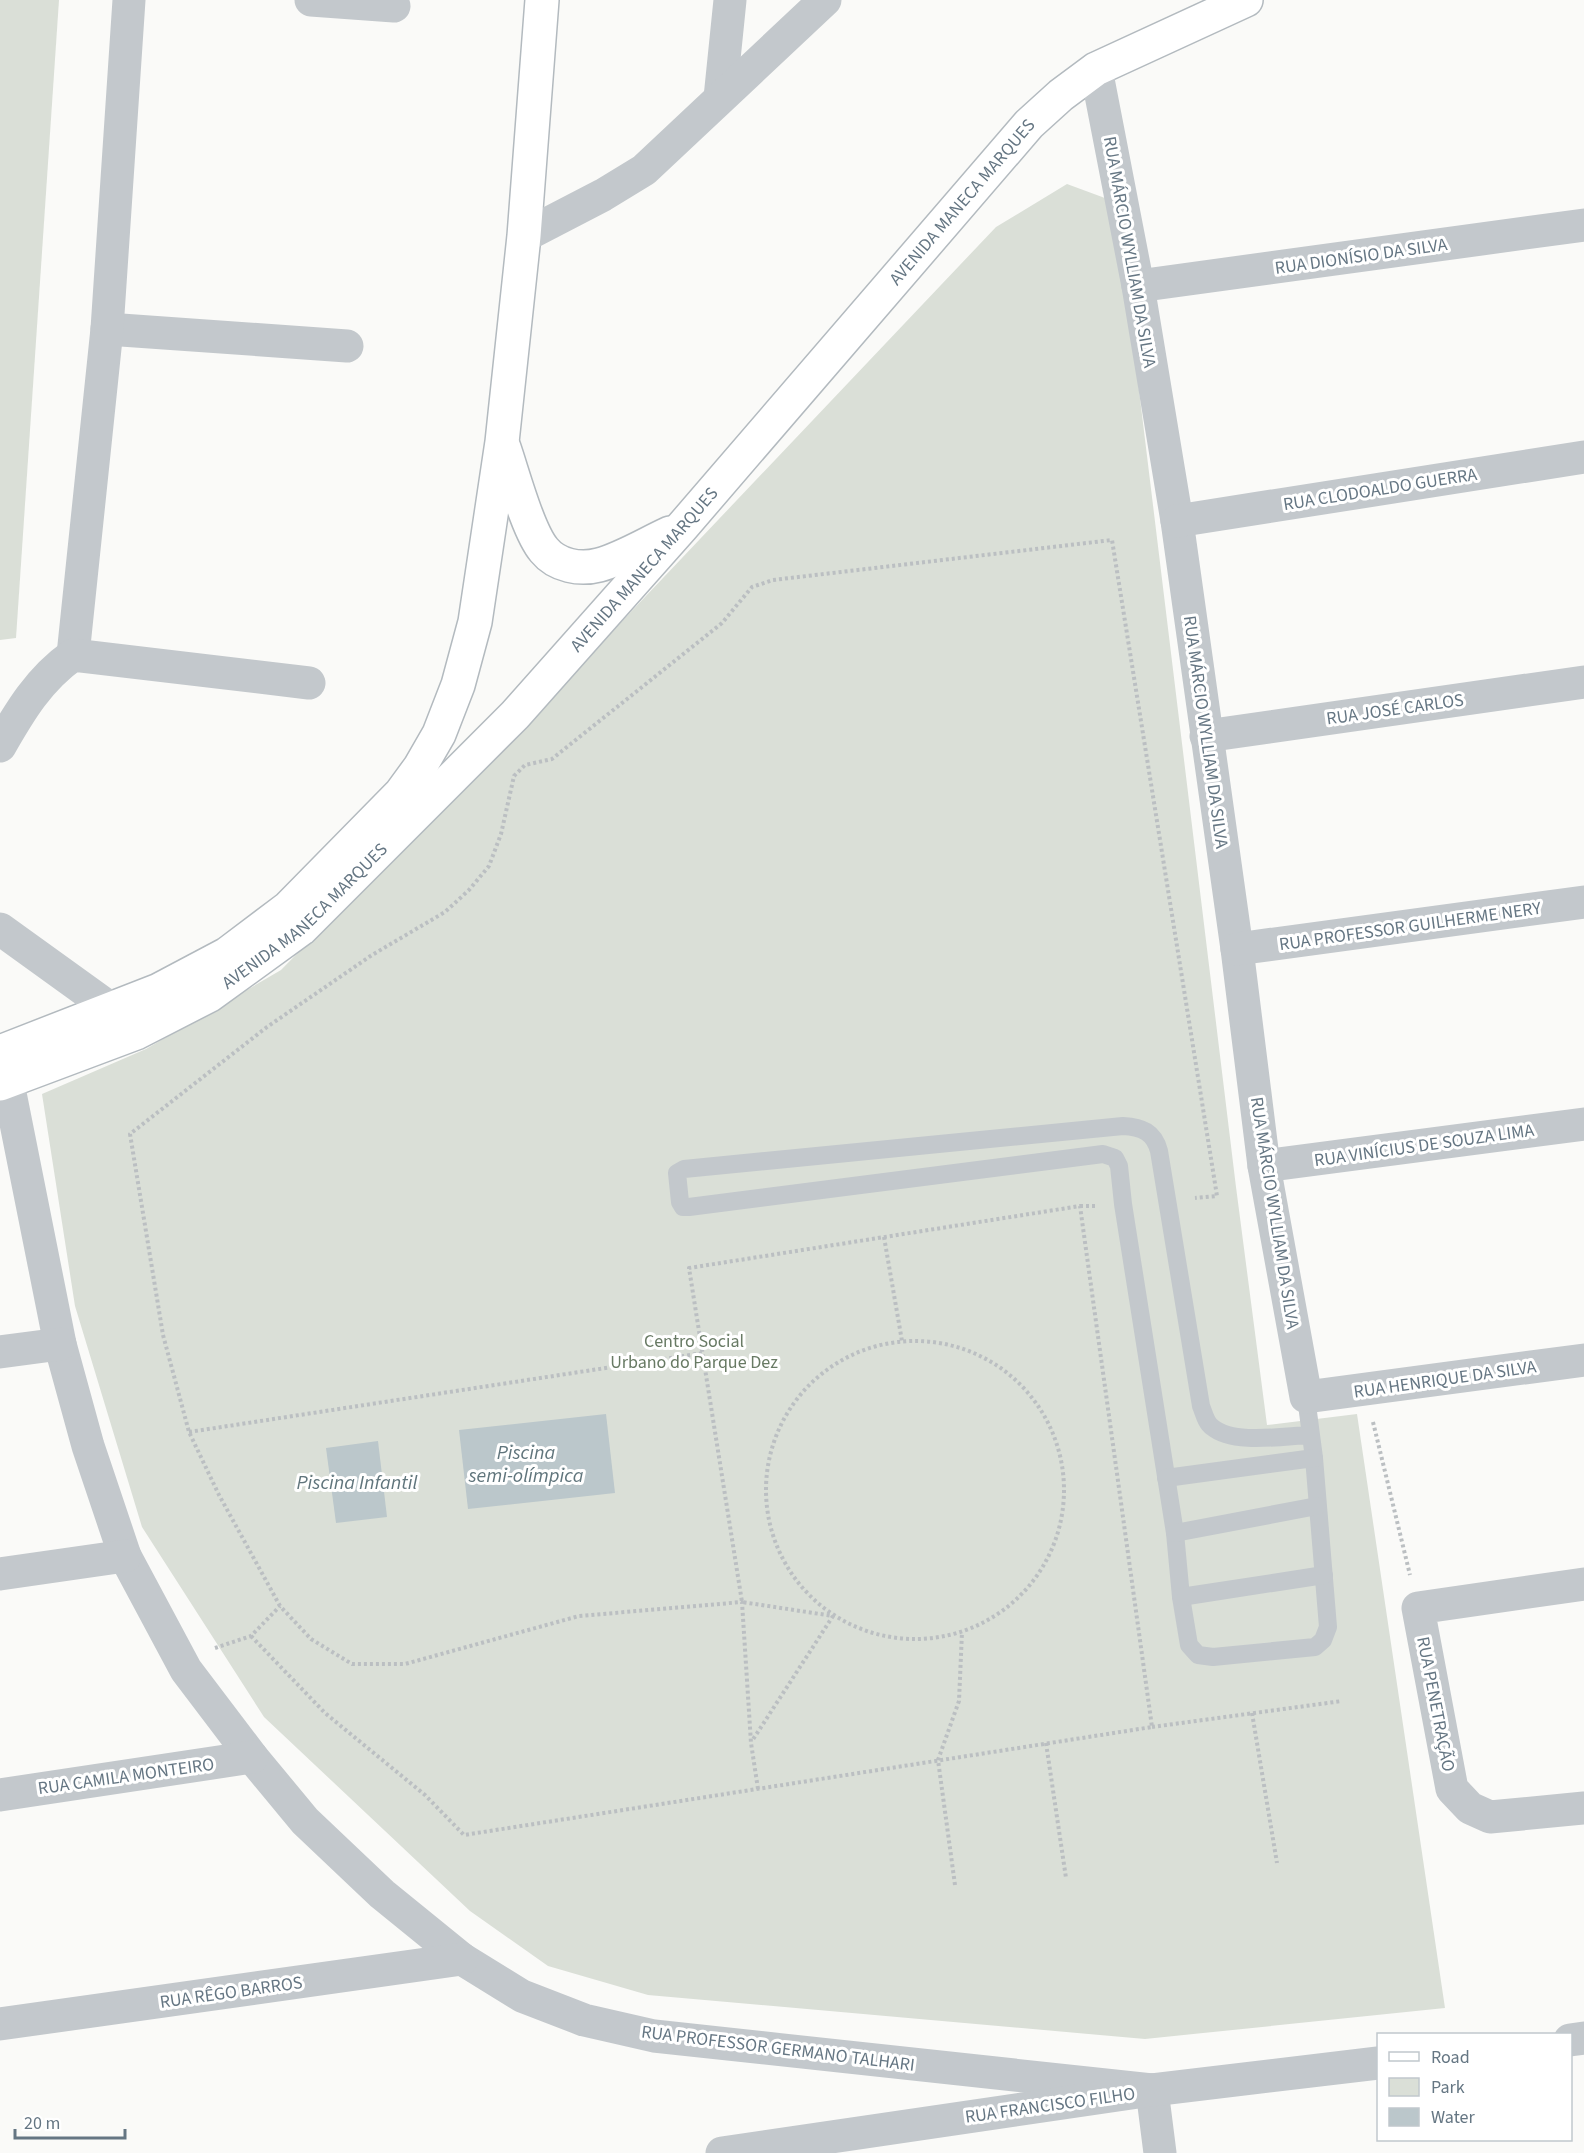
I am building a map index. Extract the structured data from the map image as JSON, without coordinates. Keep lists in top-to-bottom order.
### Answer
{
  "streets": {
    "main road": ["AVENIDA MANECA MARQUES"],
    "street": [
      "RUA MÁRCIO WYLLIAM DA SILVA",
      "RUA DIONÍSIO DA SILVA",
      "RUA CLODOALDO GUERRA",
      "RUA JOSÉ CARLOS",
      "RUA PROFESSOR GUILHERME NERY",
      "RUA VINÍCIUS DE SOUZA LIMA",
      "RUA HENRIQUE DA SILVA",
      "RUA PENETRAÇÃO",
      "RUA CAMILA MONTEIRO",
      "RUA RÊGO BARROS",
      "RUA PROFESSOR GERMANO TALHARI",
      "RUA FRANCISCO FILHO"
    ]
  },
  "crossings": [
    ["AVENIDA MANECA MARQUES", "RUA MÁRCIO WYLLIAM DA SILVA"],
    ["AVENIDA MANECA MARQUES", "RUA PROFESSOR GERMANO TALHARI"],
    ["RUA MÁRCIO WYLLIAM DA SILVA", "RUA DIONÍSIO DA SILVA"],
    ["RUA MÁRCIO WYLLIAM DA SILVA", "RUA CLODOALDO GUERRA"],
    ["RUA MÁRCIO WYLLIAM DA SILVA", "RUA JOSÉ CARLOS"],
    ["RUA MÁRCIO WYLLIAM DA SILVA", "RUA PROFESSOR GUILHERME NERY"],
    ["RUA MÁRCIO WYLLIAM DA SILVA", "RUA VINÍCIUS DE SOUZA LIMA"],
    ["RUA MÁRCIO WYLLIAM DA SILVA", "RUA HENRIQUE DA SILVA"],
    ["RUA CAMILA MONTEIRO", "RUA PROFESSOR GERMANO TALHARI"],
    ["RUA RÊGO BARROS", "RUA PROFESSOR GERMANO TALHARI"],
    ["RUA PROFESSOR GERMANO TALHARI", "RUA FRANCISCO FILHO"]
  ],
  "water": ["Piscina semi-olímpica", "Piscina Infantil"],
  "parks": ["Centro Social Urbano do Parque Dez"],
  "legend": ["Road", "Park", "Water"],
  "scale_bar": "20 m"
}
